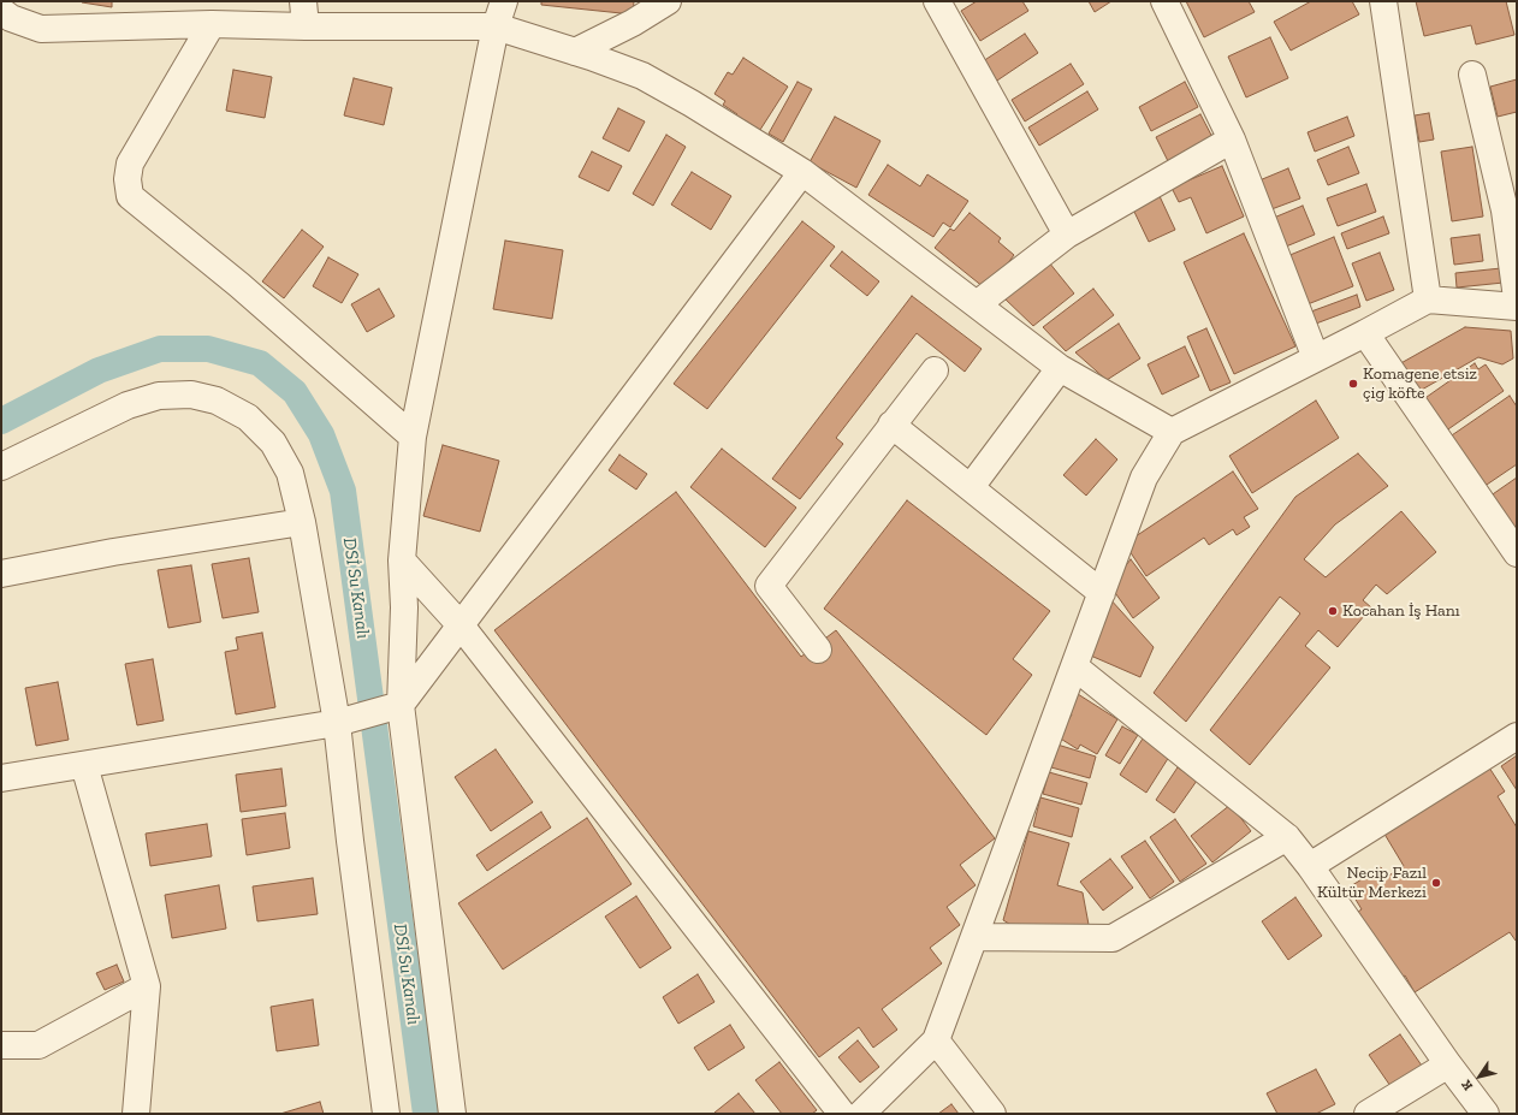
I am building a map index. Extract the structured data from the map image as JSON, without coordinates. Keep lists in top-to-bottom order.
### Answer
{
  "water": ["DSİ Su Kanalı"],
  "places": ["Komagene etsiz çig köfte", "Kocahan İş Hanı", "Necip Fazıl Kültür Merkezi"],
  "north": "bottom left"
}
